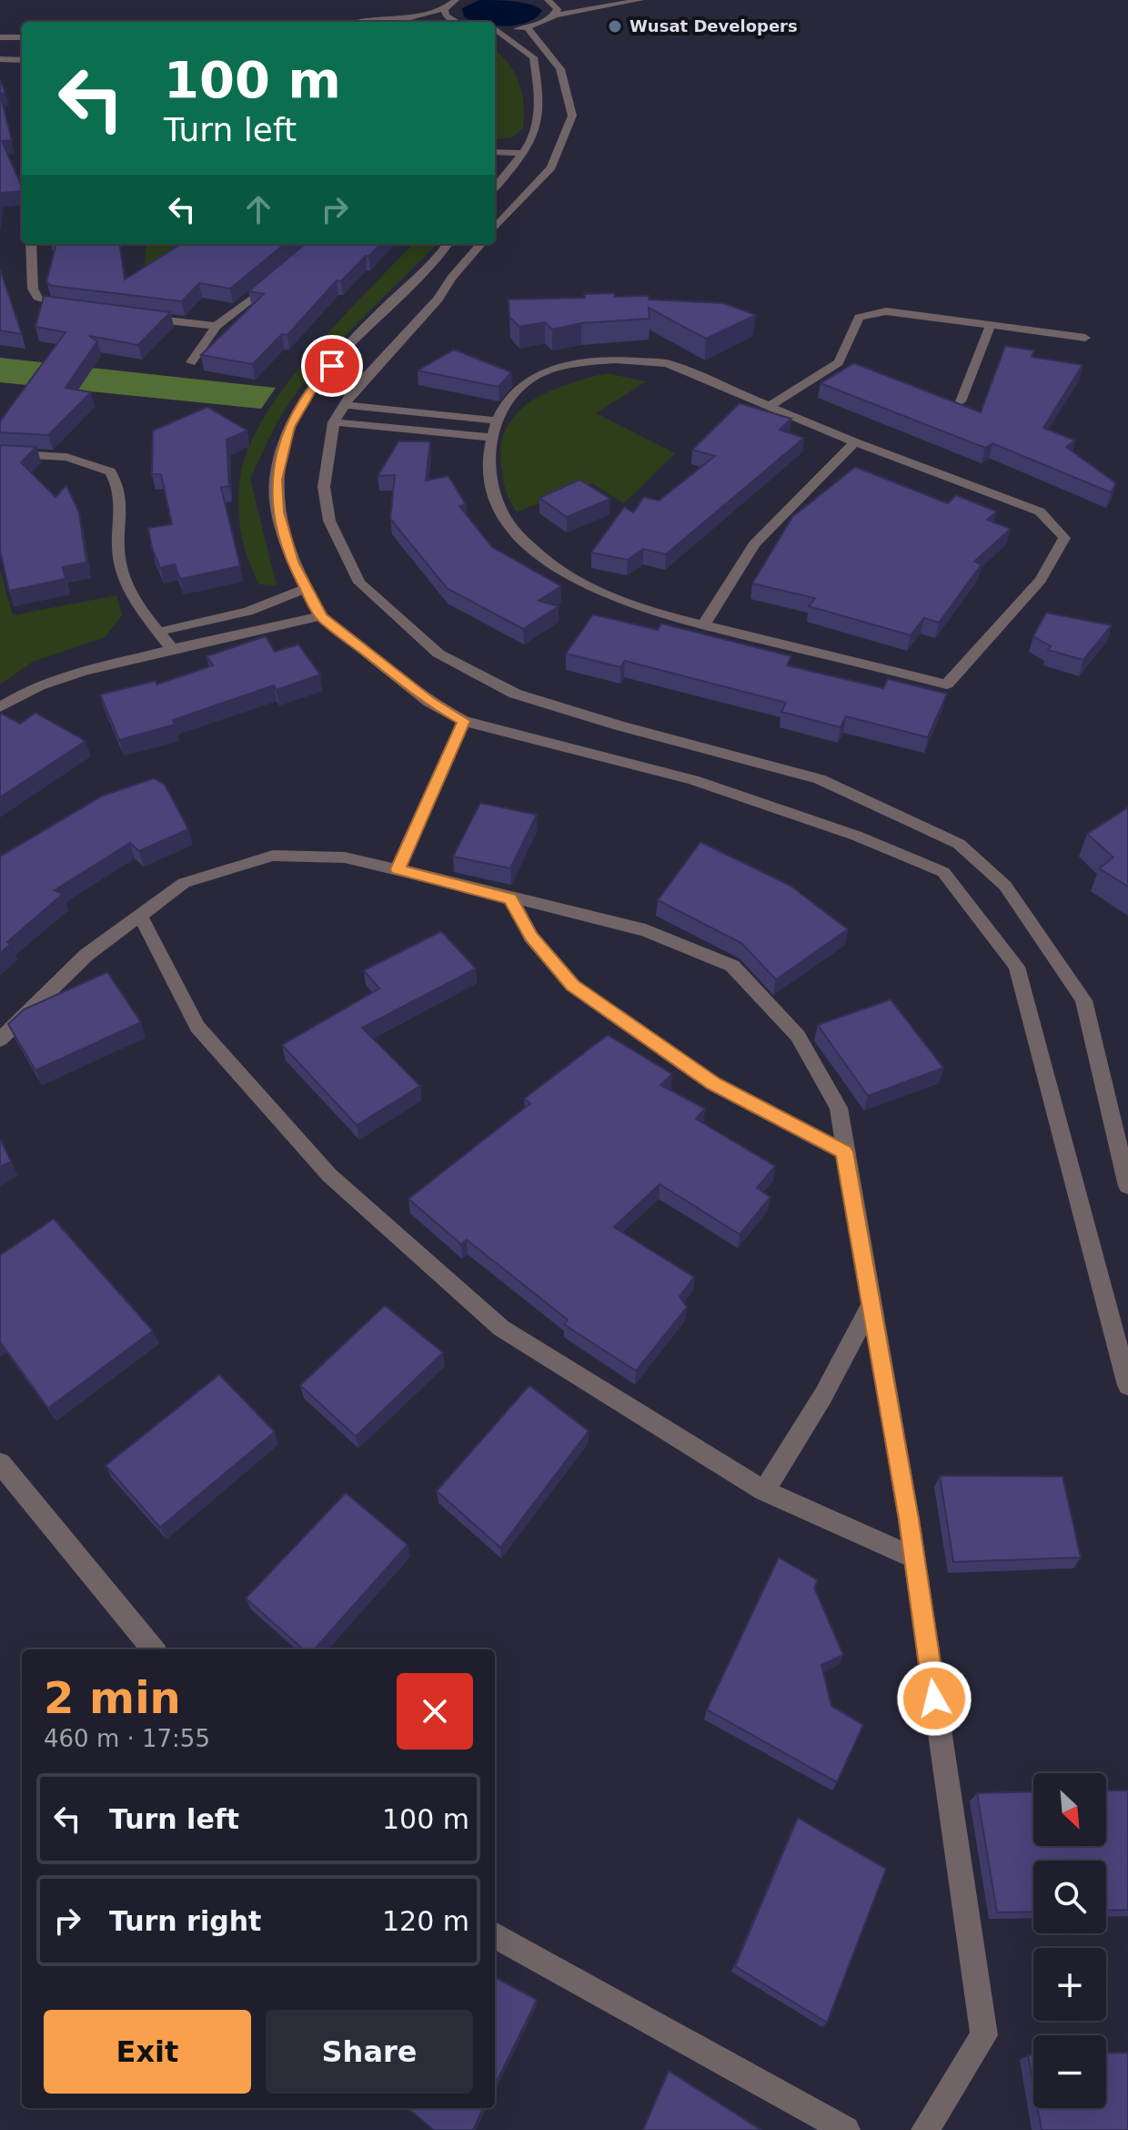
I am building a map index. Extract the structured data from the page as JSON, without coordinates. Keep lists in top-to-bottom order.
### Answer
{
  "places": ["Wusat Developers"],
  "north": "bottom right",
  "page": {
    "turn": ["100 m", "Turn left"],
    "heading": ["2 min", "460 m · 17:55"],
    "map_buttons": ["+", "−"],
    "list": [
      {
        "name": "Turn left",
        "value": "100 m"
      },
      {
        "name": "Turn right",
        "value": "120 m"
      }
    ],
    "buttons": ["Exit", "Share"]
  }
}
